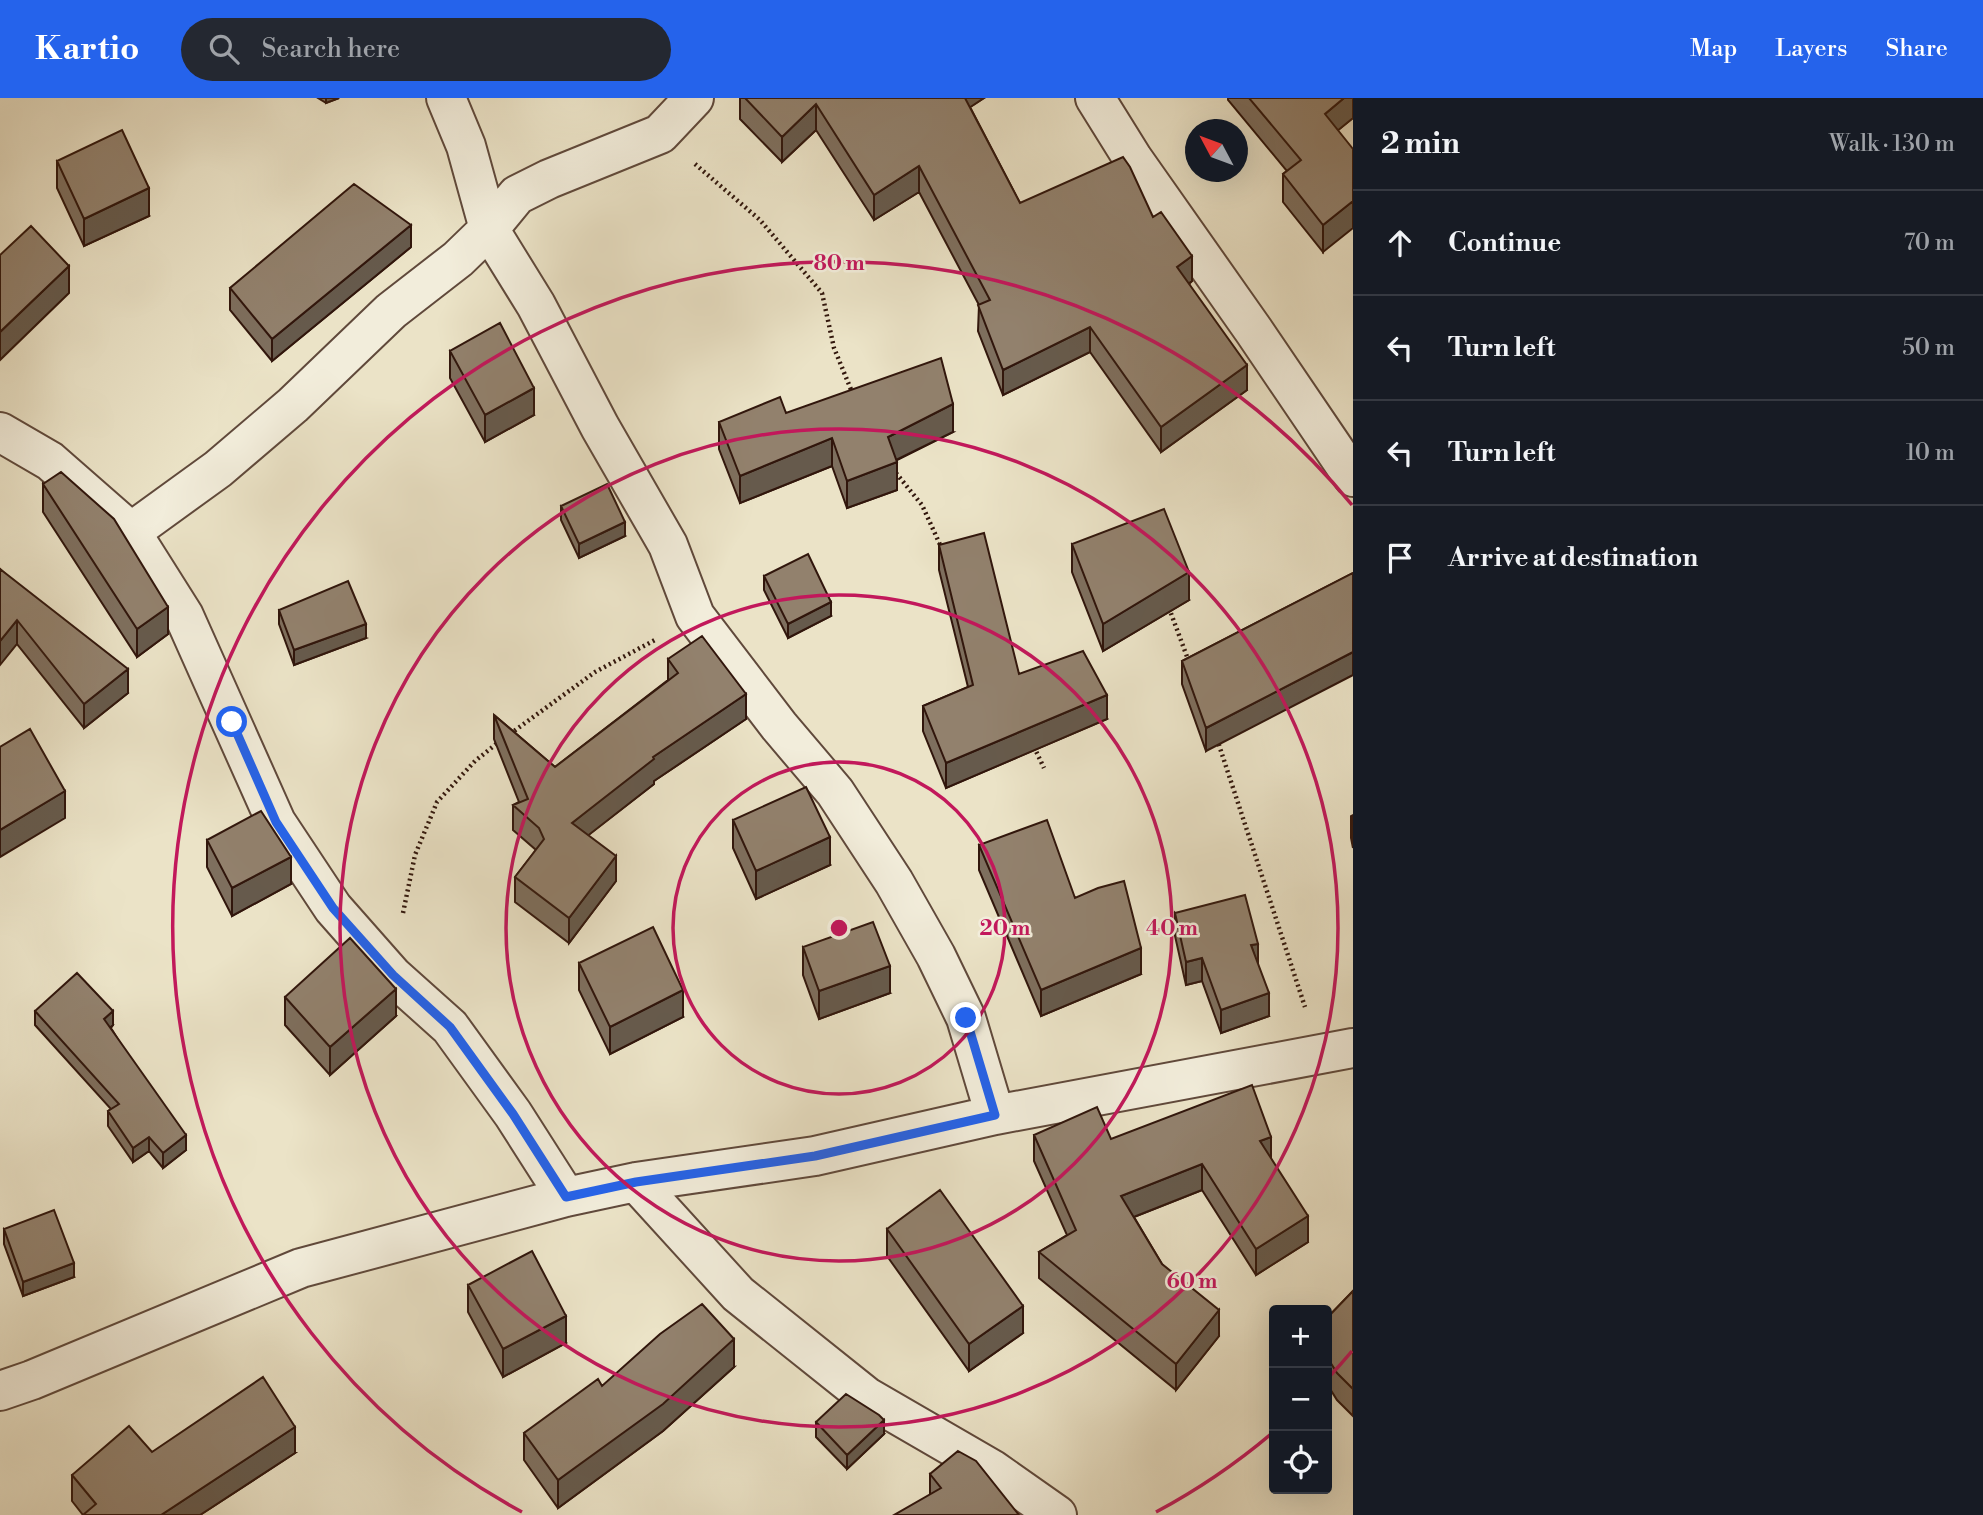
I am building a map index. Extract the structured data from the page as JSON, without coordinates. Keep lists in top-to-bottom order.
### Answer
{
  "north": "top left",
  "page": {
    "header": "Kartio",
    "search": "Search here",
    "nav": ["Map", "Layers", "Share"],
    "heading": ["2 min", "Walk · 130 m"],
    "list": [
      ["Continue", "70 m"],
      ["Turn left", "50 m"],
      ["Turn left", "10 m"],
      "Arrive at destination"
    ],
    "map_buttons": ["+", "−"]
  },
  "rings": [
    "80 m",
    "20 m",
    "40 m",
    "60 m"
  ]
}
